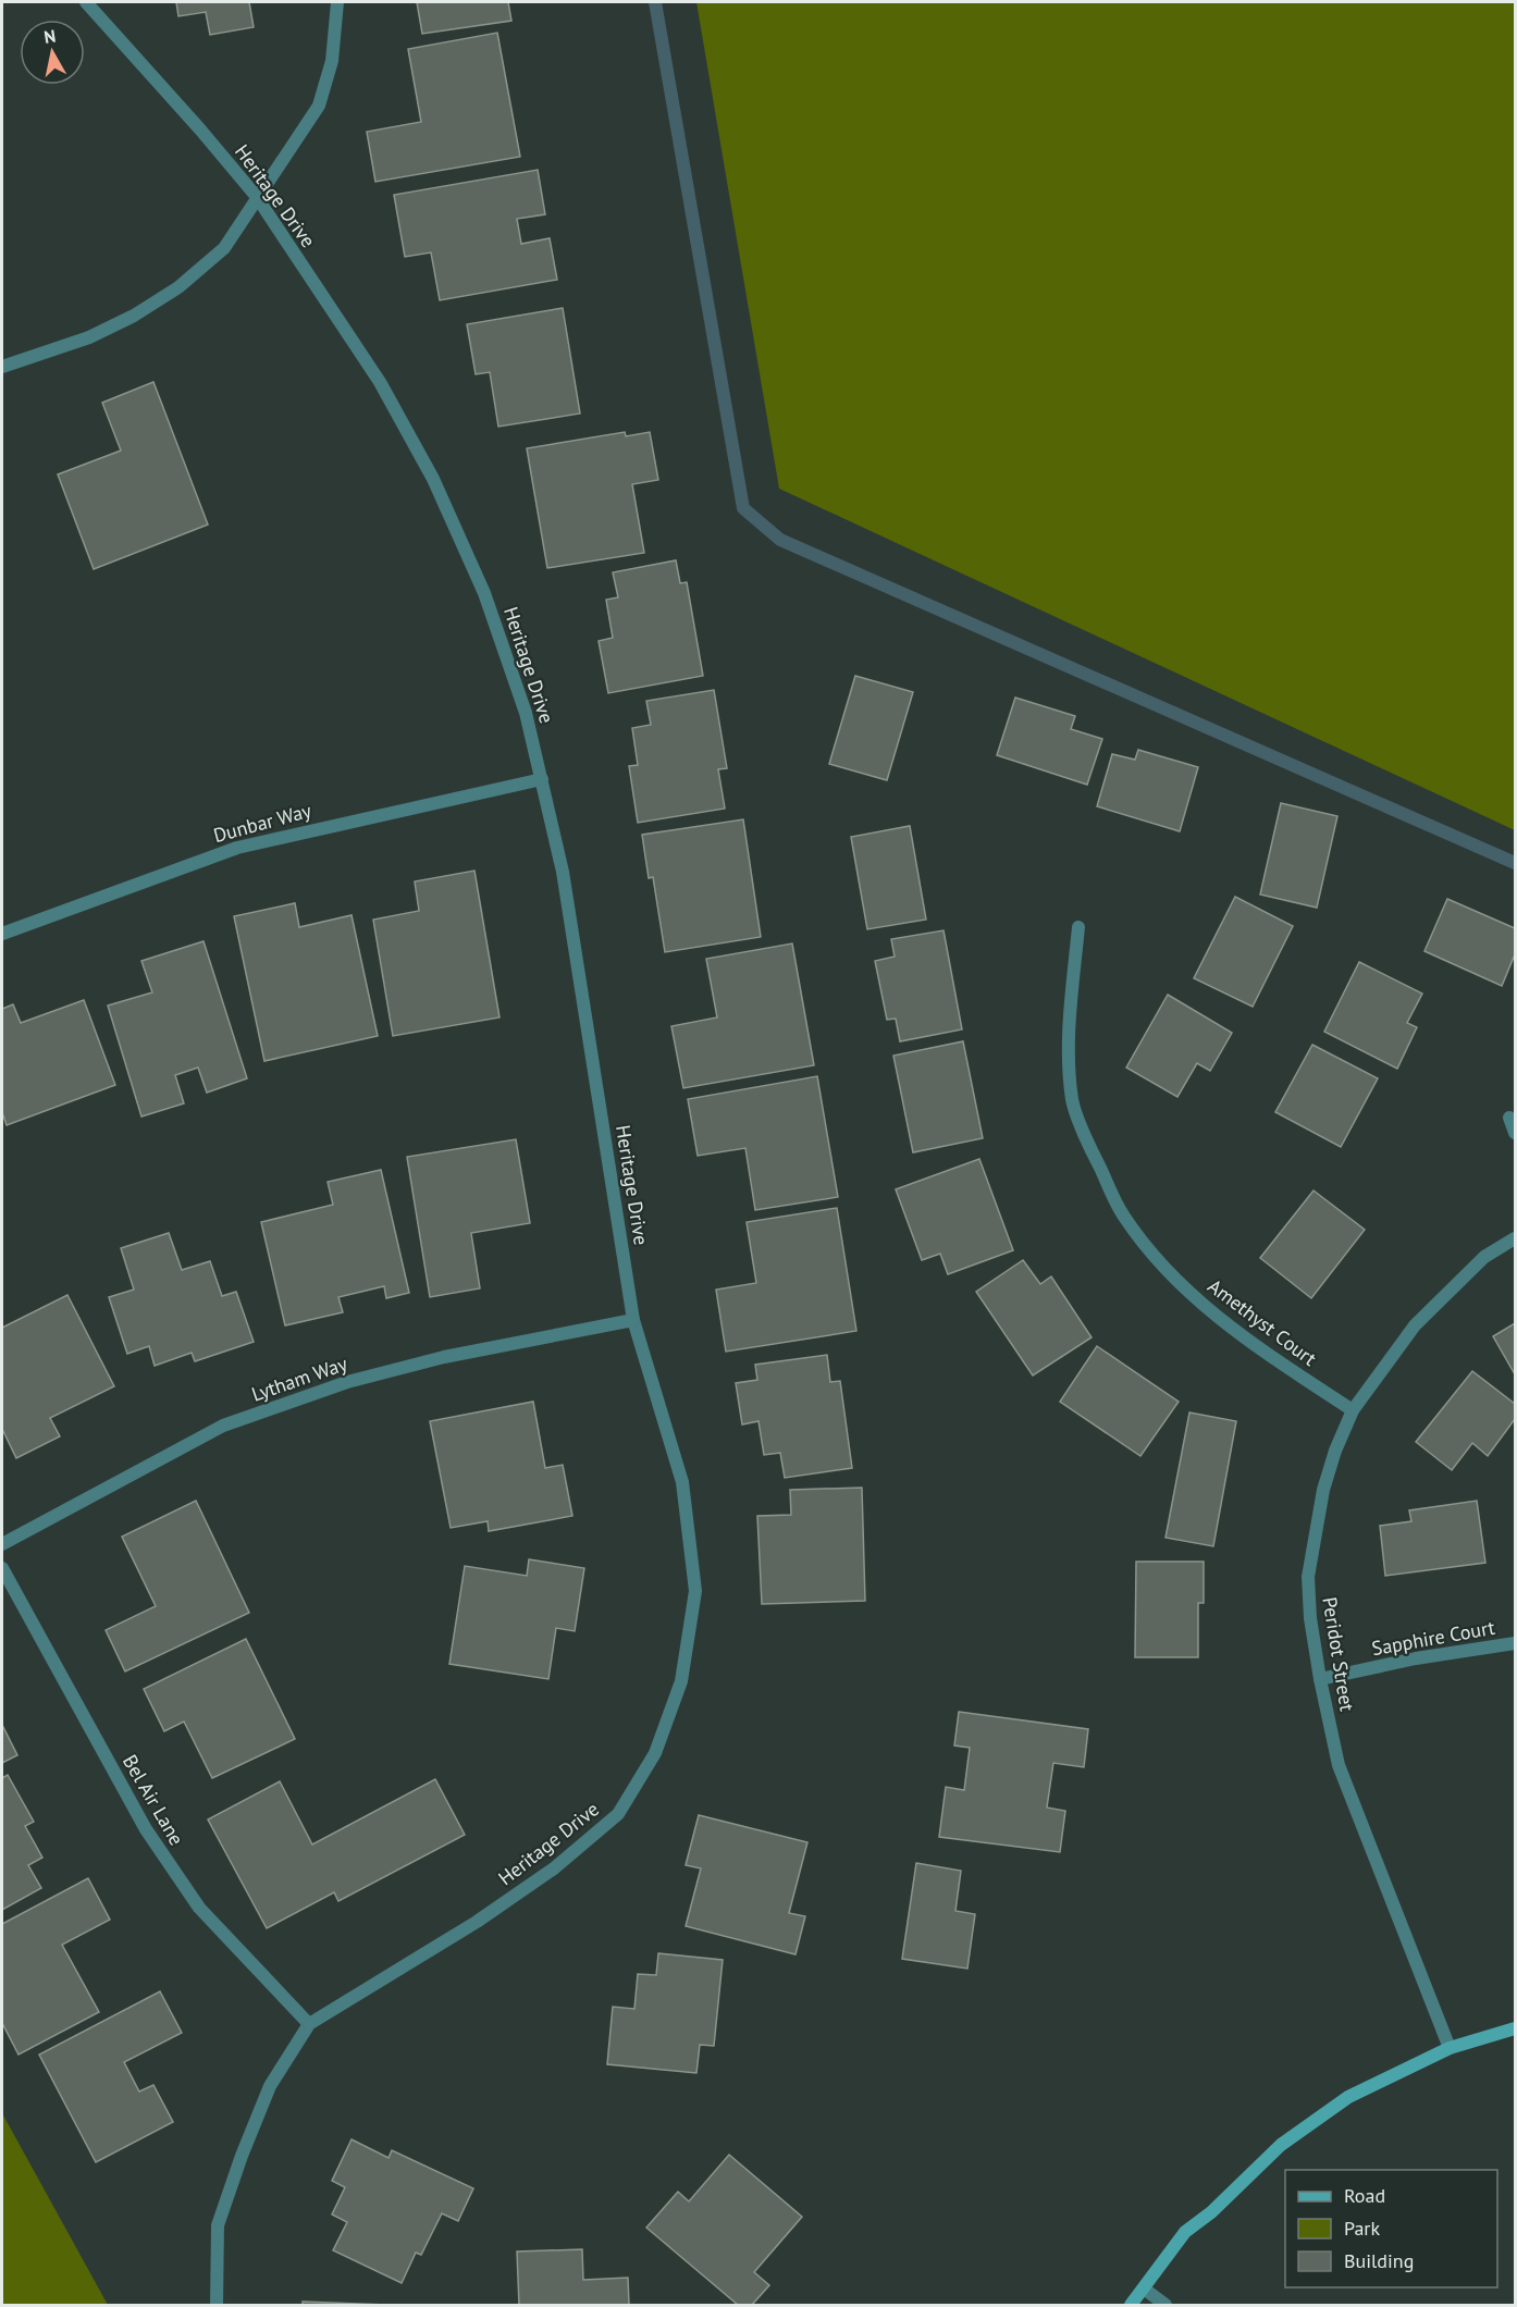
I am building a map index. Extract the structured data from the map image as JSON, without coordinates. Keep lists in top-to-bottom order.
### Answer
{
  "streets": {
    "street": [
      "Heritage Drive",
      "Dunbar Way",
      "Amethyst Court",
      "Lytham Way",
      "Sapphire Court",
      "Peridot Street",
      "Bel Air Lane"
    ]
  },
  "crossings": [
    ["Heritage Drive", "Dunbar Way"],
    ["Heritage Drive", "Lytham Way"],
    ["Heritage Drive", "Bel Air Lane"],
    ["Amethyst Court", "Peridot Street"],
    ["Sapphire Court", "Peridot Street"]
  ],
  "legend": ["Road", "Park", "Building"],
  "north": "top"
}
